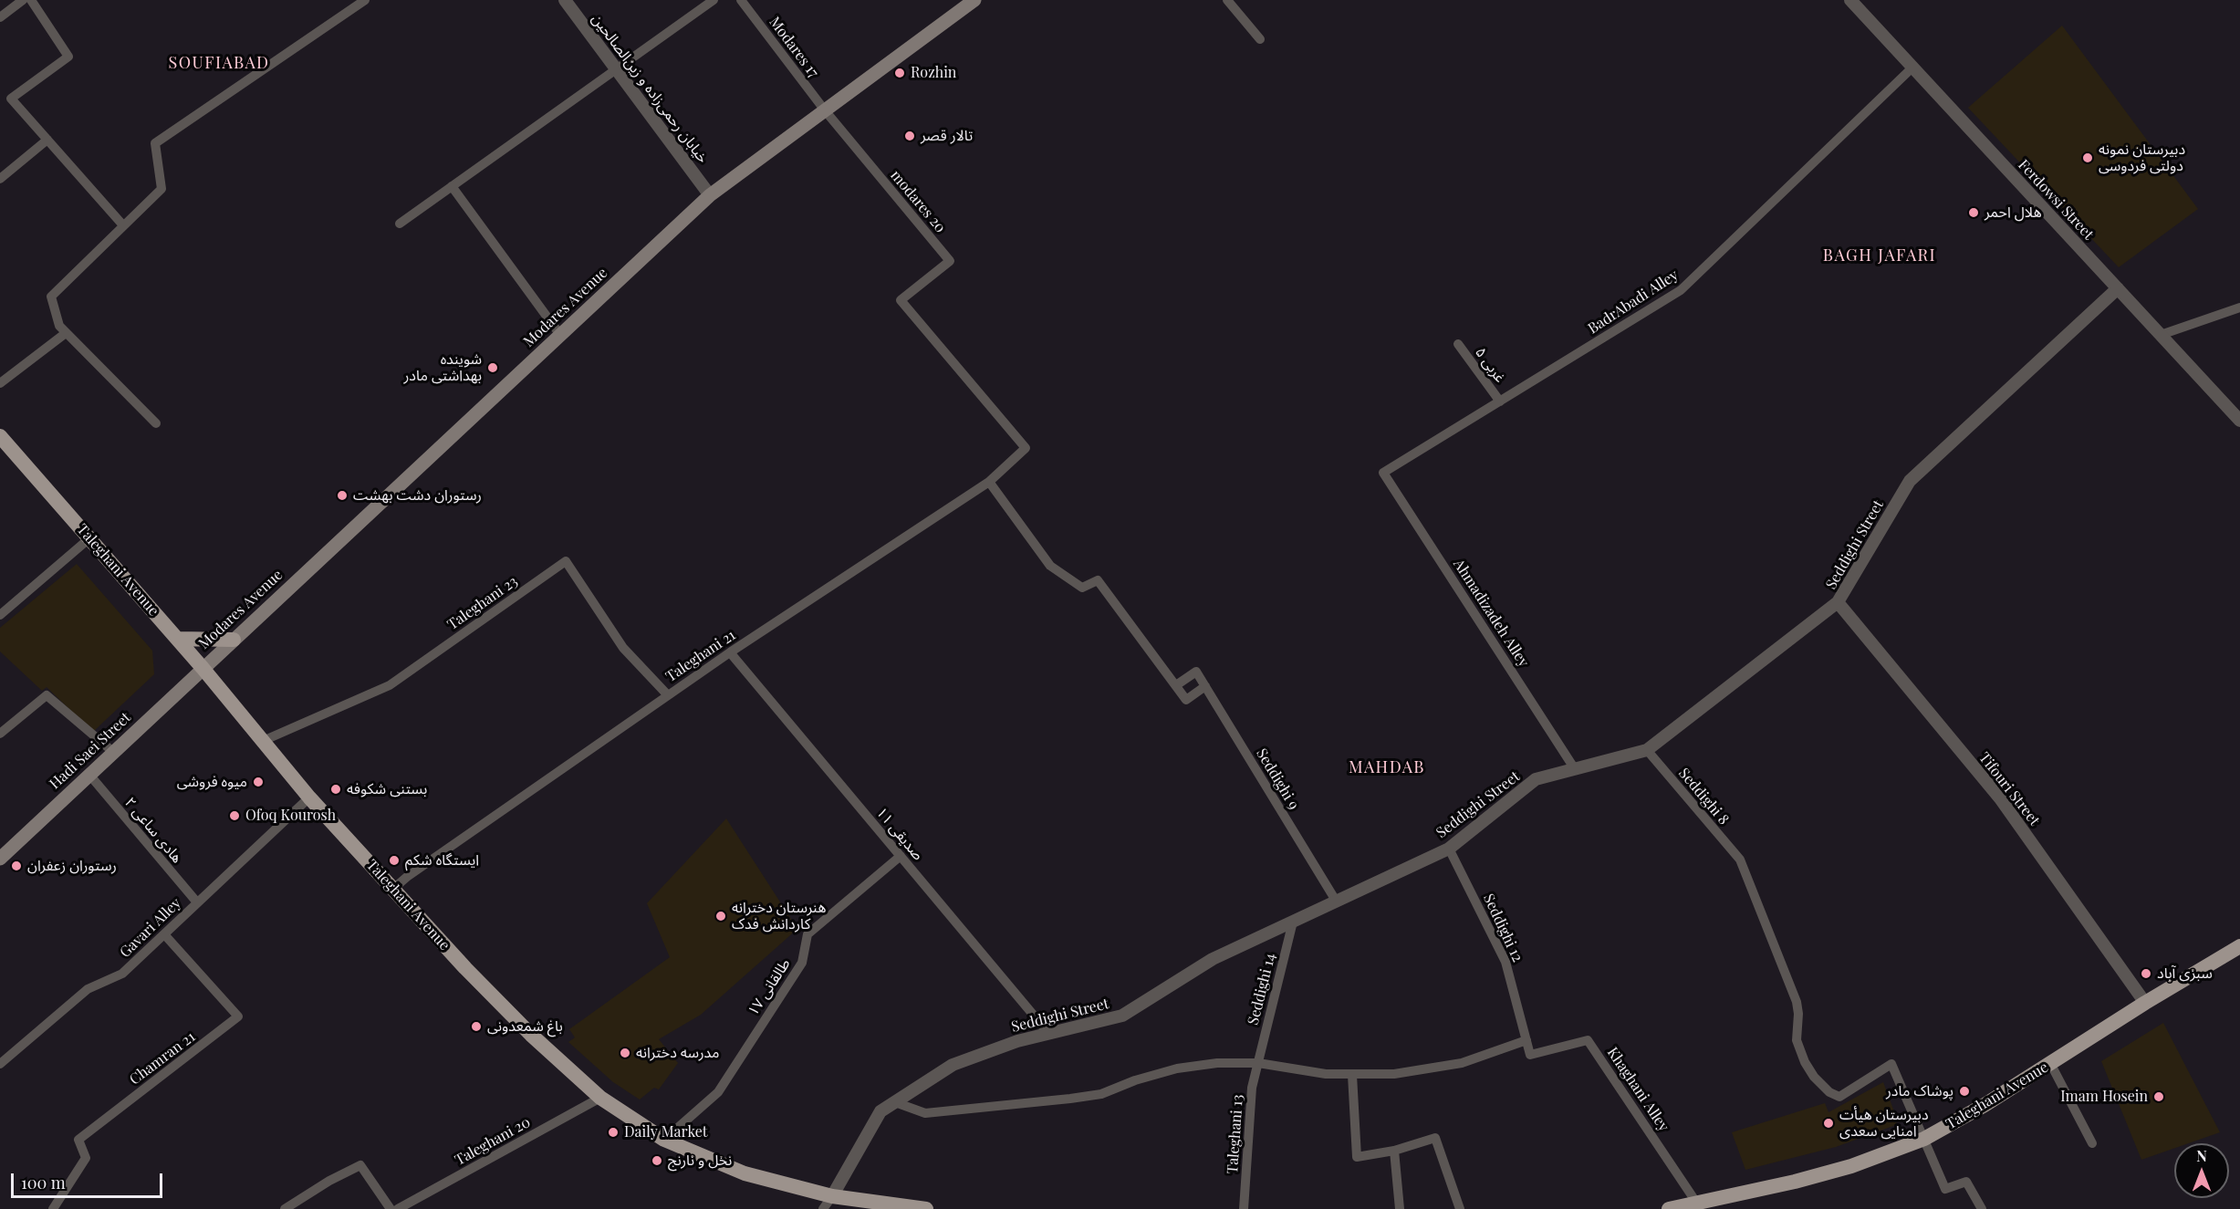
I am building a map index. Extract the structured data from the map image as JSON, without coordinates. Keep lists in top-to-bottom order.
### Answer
{
  "streets": {
    "main road": ["Modares Avenue", "Taleghani Avenue", "Hadi Saei Street"],
    "street": [
      "Modares 17",
      "خیابان رحمی‌زاده و زین‌الصالحین",
      "Ferdowsi Street",
      "modares 20",
      "BadrAbadi Alley",
      "۵ غربی",
      "Seddighi Street",
      "Taleghani 23",
      "Ahmadizadeh Alley",
      "Taleghani 21",
      "Seddighi 9",
      "Tifouri Street",
      "Seddighi 8",
      "هادی ساعی ۲",
      "صدیقی ۱۱",
      "Gavari Alley",
      "Seddighi 12",
      "طالقانی ۱۷",
      "Seddighi 14",
      "Chamran 21",
      "Khaghani Alley",
      "Taleghani 13",
      "Taleghani 20"
    ]
  },
  "crossings": [
    ["Modares 17", "modares 20"],
    ["Modares 17", "Modares Avenue"],
    ["خیابان رحمی‌زاده و زین‌الصالحین", "Modares Avenue"],
    ["Ferdowsi Street", "BadrAbadi Alley"],
    ["Ferdowsi Street", "Seddighi Street"],
    ["modares 20", "Modares Avenue"],
    ["modares 20", "Taleghani 21"],
    ["BadrAbadi Alley", "۵ غربی"],
    ["BadrAbadi Alley", "Ahmadizadeh Alley"],
    ["Modares Avenue", "Taleghani Avenue"],
    ["Modares Avenue", "Hadi Saei Street"],
    ["Seddighi Street", "Taleghani Avenue"],
    ["Seddighi Street", "Ahmadizadeh Alley"],
    ["Seddighi Street", "Seddighi 9"],
    ["Seddighi Street", "Tifouri Street"],
    ["Seddighi Street", "Seddighi 8"],
    ["Seddighi Street", "صدیقی ۱۱"],
    ["Seddighi Street", "Seddighi 12"],
    ["Seddighi Street", "Seddighi 14"],
    ["Taleghani Avenue", "Taleghani 23"],
    ["Taleghani Avenue", "Taleghani 21"],
    ["Taleghani Avenue", "Hadi Saei Street"],
    ["Taleghani Avenue", "Tifouri Street"],
    ["Taleghani Avenue", "Seddighi 8"],
    ["Taleghani Avenue", "Gavari Alley"],
    ["Taleghani Avenue", "طالقانی ۱۷"],
    ["Taleghani Avenue", "Khaghani Alley"],
    ["Taleghani Avenue", "Taleghani 20"],
    ["Taleghani 23", "Taleghani 21"],
    ["Taleghani 21", "صدیقی ۱۱"],
    ["Hadi Saei Street", "هادی ساعی ۲"],
    ["هادی ساعی ۲", "Gavari Alley"],
    ["صدیقی ۱۱", "طالقانی ۱۷"],
    ["Gavari Alley", "Chamran 21"],
    ["Seddighi 12", "Khaghani Alley"],
    ["Seddighi 14", "Taleghani 13"]
  ],
  "districts": ["SOUFIABAD", "BAGH JAFARI", "MAHDAB"],
  "places": [
    "Rozhin",
    "تالار قصر",
    "دبیرستان نمونه دولتی فردوسی",
    "هلال احمر",
    "شوینده بهداشتی مادر",
    "رستوران دشت بهشت",
    "میوه فروشی",
    "بستنی شکوفه",
    "Ofoq Kourosh",
    "ایستگاه شکم",
    "رستوران زعفران",
    "هنرستان دخترانه کاردانش فدک",
    "سبزی آباد",
    "باغ شمعدونی",
    "مدرسه دخترانه",
    "پوشاک مادر",
    "Imam Hosein",
    "دبیرستان هیأت امنایی سعدی",
    "Daily Market",
    "نخل و نارنج"
  ],
  "scale_bar": "100 m",
  "north": "top"
}
